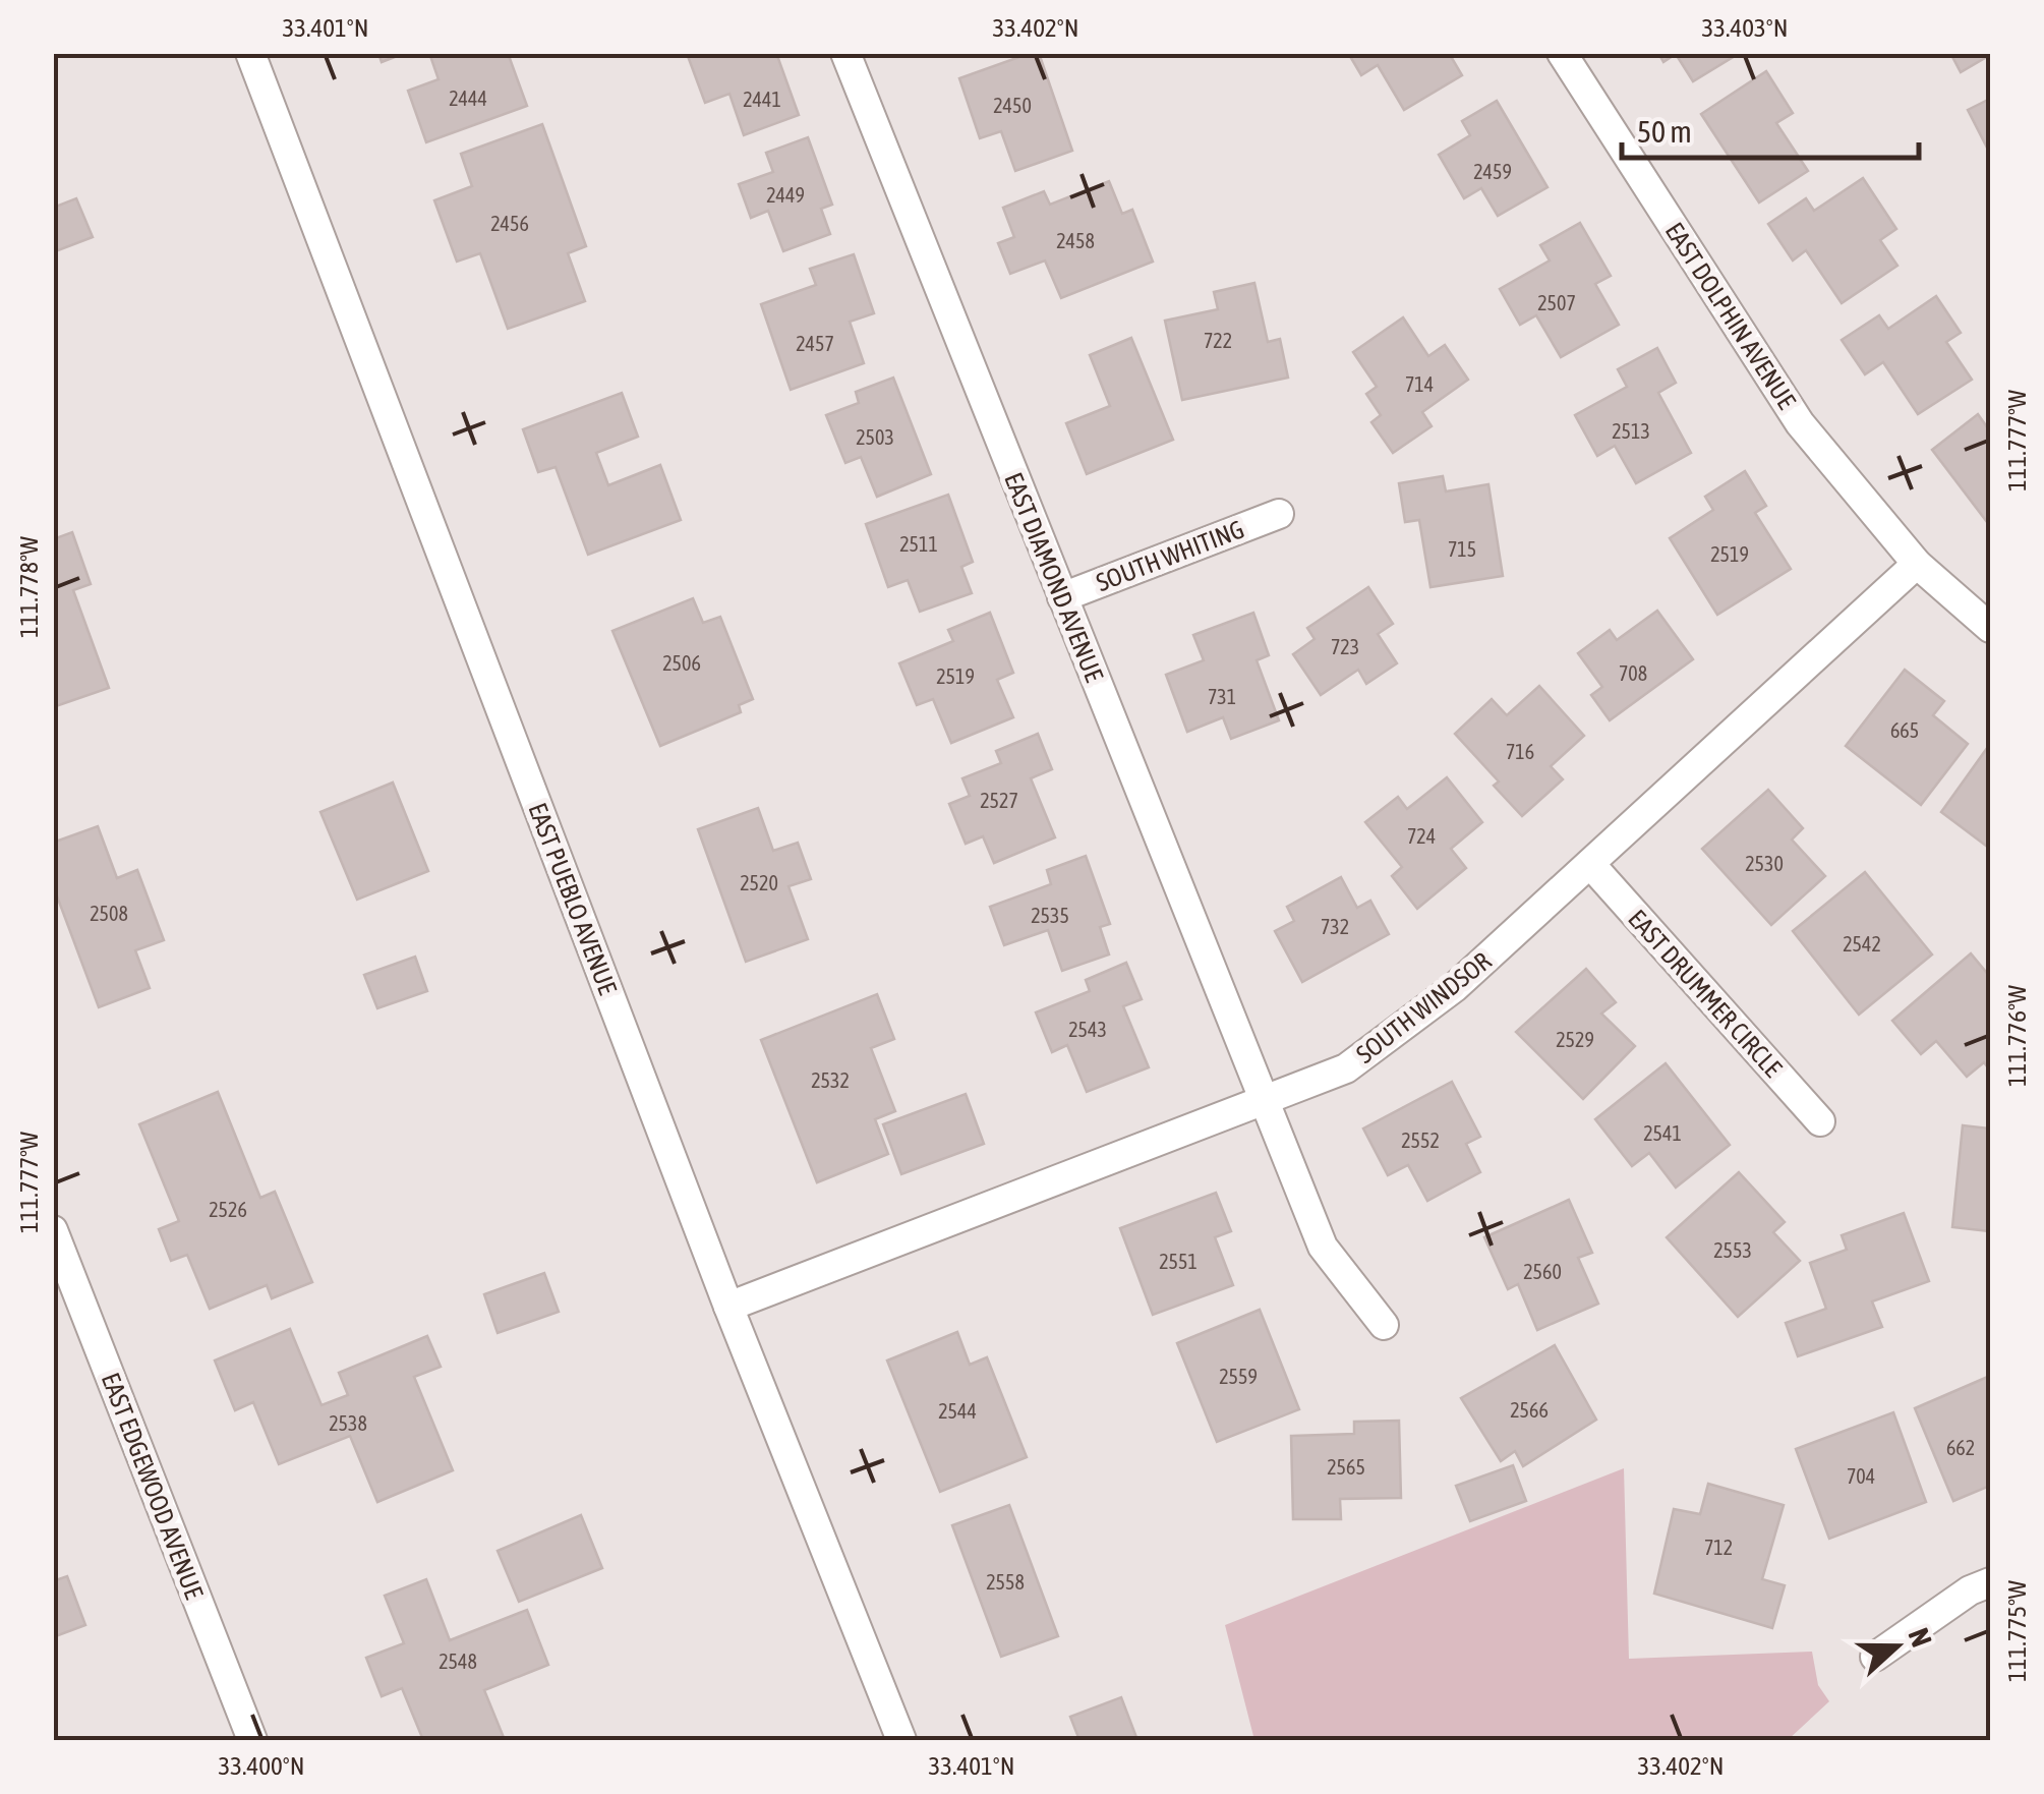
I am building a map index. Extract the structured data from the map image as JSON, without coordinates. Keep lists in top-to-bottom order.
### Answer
{
  "streets": {
    "street": [
      "EAST DOLPHIN AVENUE",
      "SOUTH WHITING",
      "EAST DIAMOND AVENUE",
      "EAST PUEBLO AVENUE",
      "EAST DRUMMER CIRCLE",
      "SOUTH WINDSOR",
      "EAST EDGEWOOD AVENUE"
    ]
  },
  "crossings": [
    ["EAST DOLPHIN AVENUE", "SOUTH WINDSOR"],
    ["SOUTH WHITING", "EAST DIAMOND AVENUE"],
    ["EAST DIAMOND AVENUE", "SOUTH WINDSOR"],
    ["EAST PUEBLO AVENUE", "SOUTH WINDSOR"],
    ["EAST DRUMMER CIRCLE", "SOUTH WINDSOR"]
  ],
  "house_numbers": [
    "2444",
    "2441",
    "2450",
    "2459",
    "2449",
    "2456",
    "2458",
    "2507",
    "722",
    "2457",
    "714",
    "2513",
    "2503",
    "2511",
    "715",
    "2519",
    "723",
    "2506",
    "708",
    "2519",
    "731",
    "665",
    "716",
    "2527",
    "724",
    "2530",
    "2520",
    "2508",
    "2535",
    "732",
    "2542",
    "2543",
    "2529",
    "2532",
    "2541",
    "2552",
    "2526",
    "2553",
    "2551",
    "2560",
    "2559",
    "2566",
    "2544",
    "2538",
    "662",
    "2565",
    "704",
    "712",
    "2558",
    "2548"
  ],
  "scale_bar": "50 m",
  "north": "right",
  "coordinates": [
    "33.401°N",
    "33.402°N",
    "33.403°N",
    "111.777°W",
    "111.778°W",
    "111.776°W",
    "111.775°W",
    "33.400°N"
  ]
}
